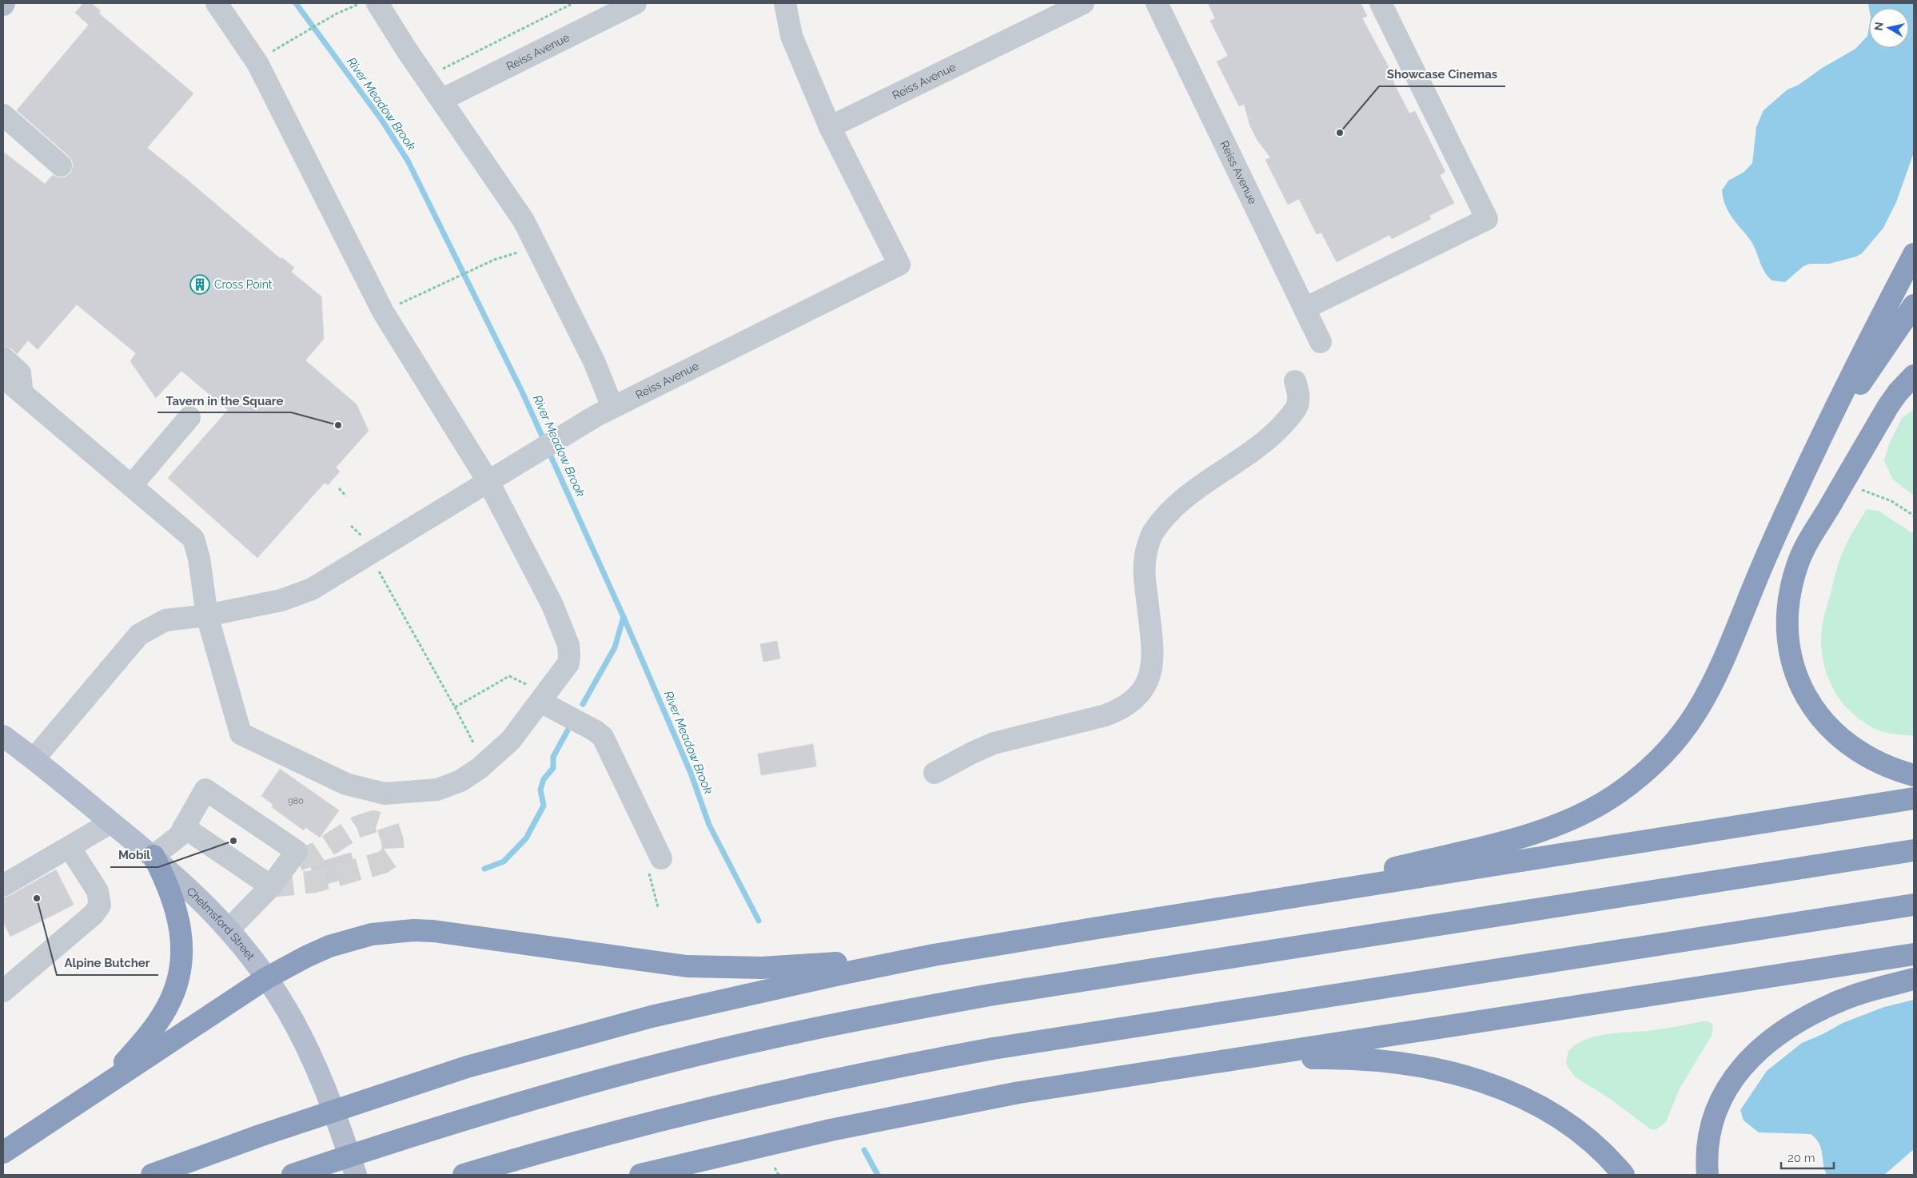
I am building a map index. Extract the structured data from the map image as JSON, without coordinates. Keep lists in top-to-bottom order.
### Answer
{
  "streets": {
    "main road": ["Chelmsford Street"],
    "lane": ["Reiss Avenue"]
  },
  "water": ["River Meadow Brook"],
  "places": {
    "other": [
      "Showcase Cinemas",
      "Tavern in the Square",
      "Mobil",
      "Alpine Butcher"
    ],
    "building": ["Cross Point"]
  },
  "house_numbers": ["980"],
  "scale_bar": "20 m",
  "north": "left"
}
